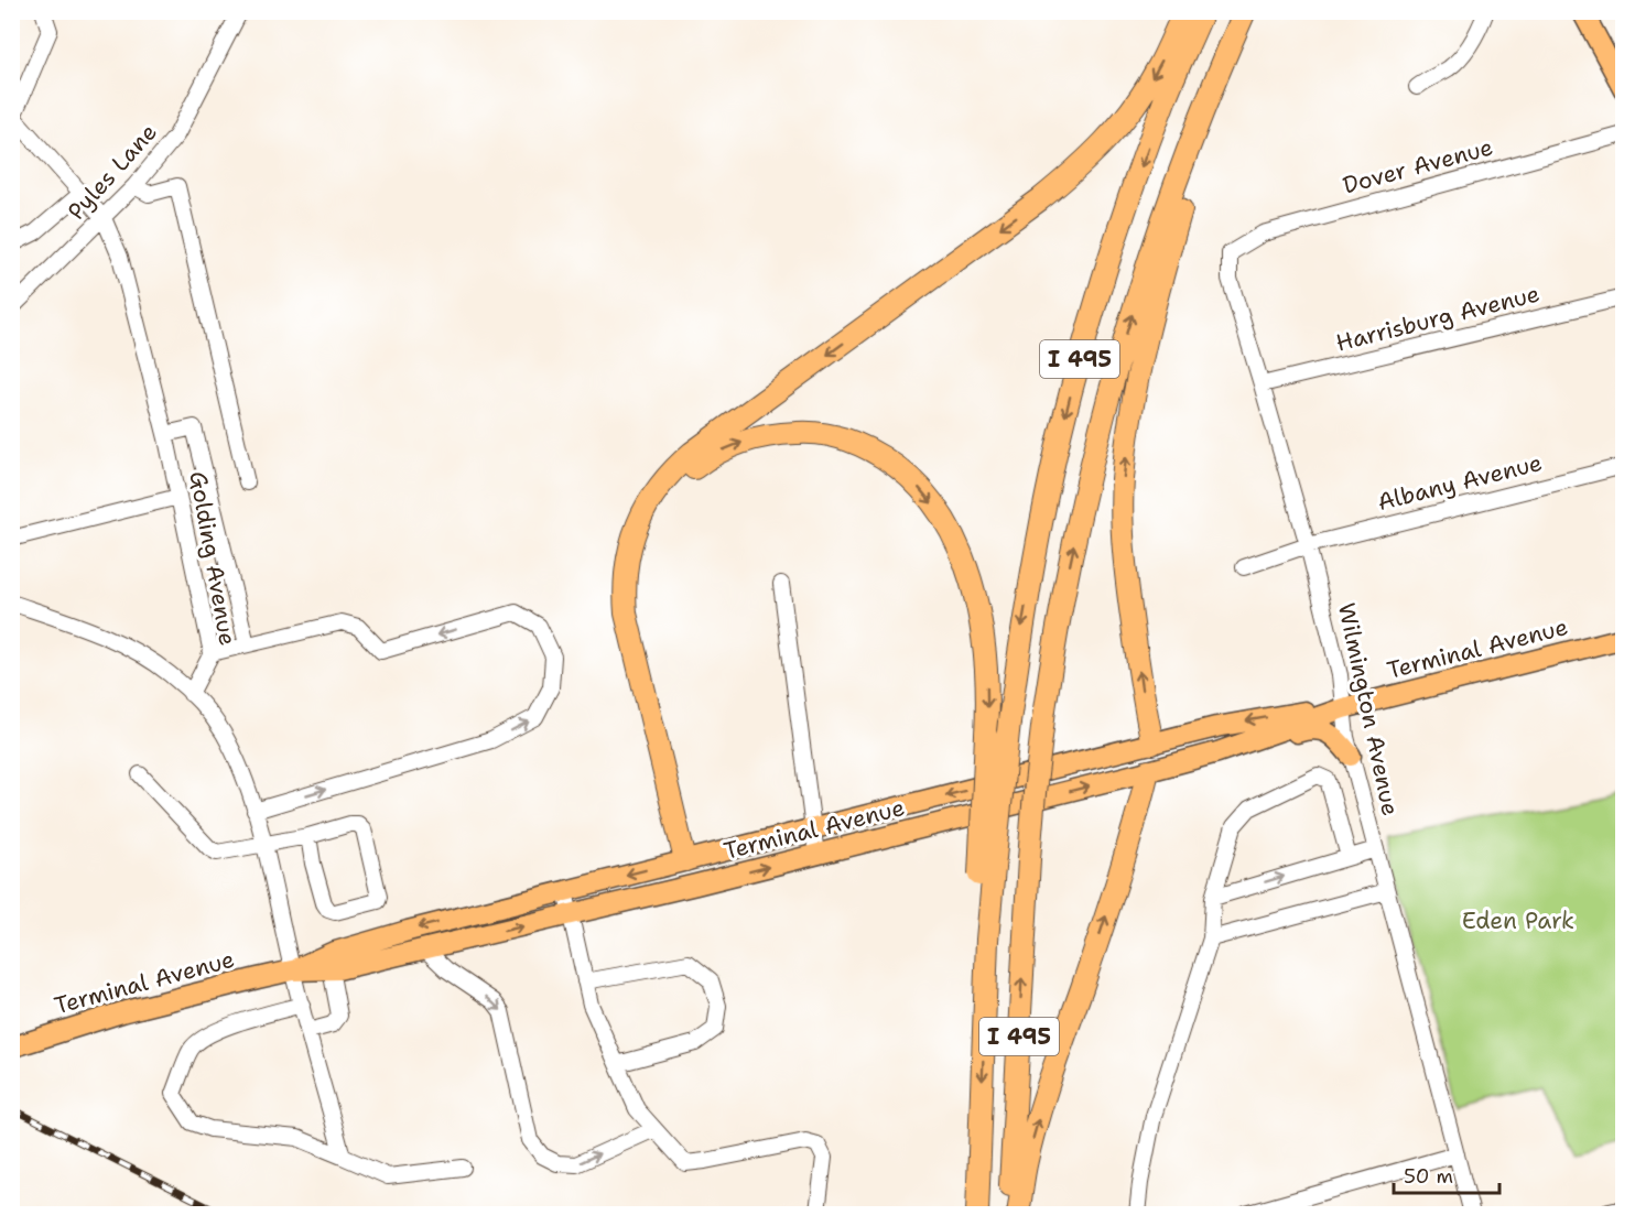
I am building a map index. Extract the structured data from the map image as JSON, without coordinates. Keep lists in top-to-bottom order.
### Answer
{
  "streets": {
    "highway": ["I 495"],
    "main road": ["Terminal Avenue"],
    "street": [
      "Dover Avenue",
      "Pyles Lane",
      "Harrisburg Avenue",
      "Albany Avenue",
      "Golding Avenue",
      "Wilmington Avenue"
    ]
  },
  "crossings": [
    ["Dover Avenue", "Wilmington Avenue"],
    ["Pyles Lane", "Golding Avenue"],
    ["Harrisburg Avenue", "Wilmington Avenue"],
    ["Albany Avenue", "Wilmington Avenue"],
    ["Terminal Avenue", "Wilmington Avenue"]
  ],
  "parks": ["Eden Park"],
  "scale_bar": "50 m"
}
